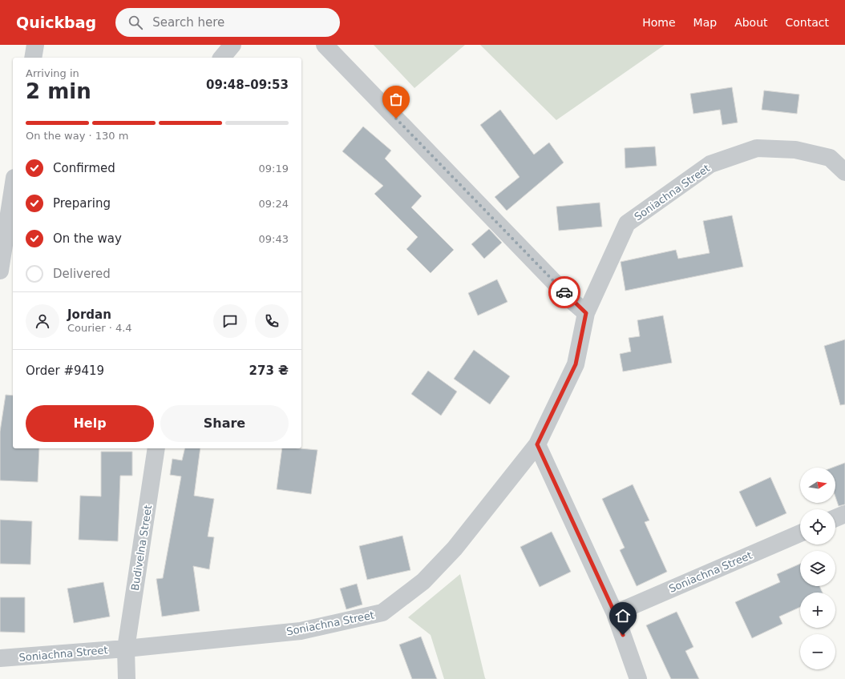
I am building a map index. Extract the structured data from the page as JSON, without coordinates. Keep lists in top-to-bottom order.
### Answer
{
  "streets": {
    "street": ["Soniachna Street", "Budivelna Street"]
  },
  "crossings": [
    ["Soniachna Street", "Budivelna Street"]
  ],
  "north": "right",
  "page": {
    "header": "Quickbag",
    "search": "Search here",
    "nav": [
      "Home",
      "Map",
      "About",
      "Contact"
    ],
    "heading": ["2 min", "Arriving in", "09:48–09:53"],
    "panel": [
      "Jordan",
      "Courier · 4.4",
      "Order #9419",
      "273 ₴"
    ],
    "bar": "On the way · 130 m",
    "list": [
      ["Confirmed", "09:19"],
      ["Preparing", "09:24"],
      ["On the way", "09:43"],
      "Delivered"
    ],
    "buttons": ["Help", "Share"],
    "map_buttons": ["+", "−"]
  }
}
